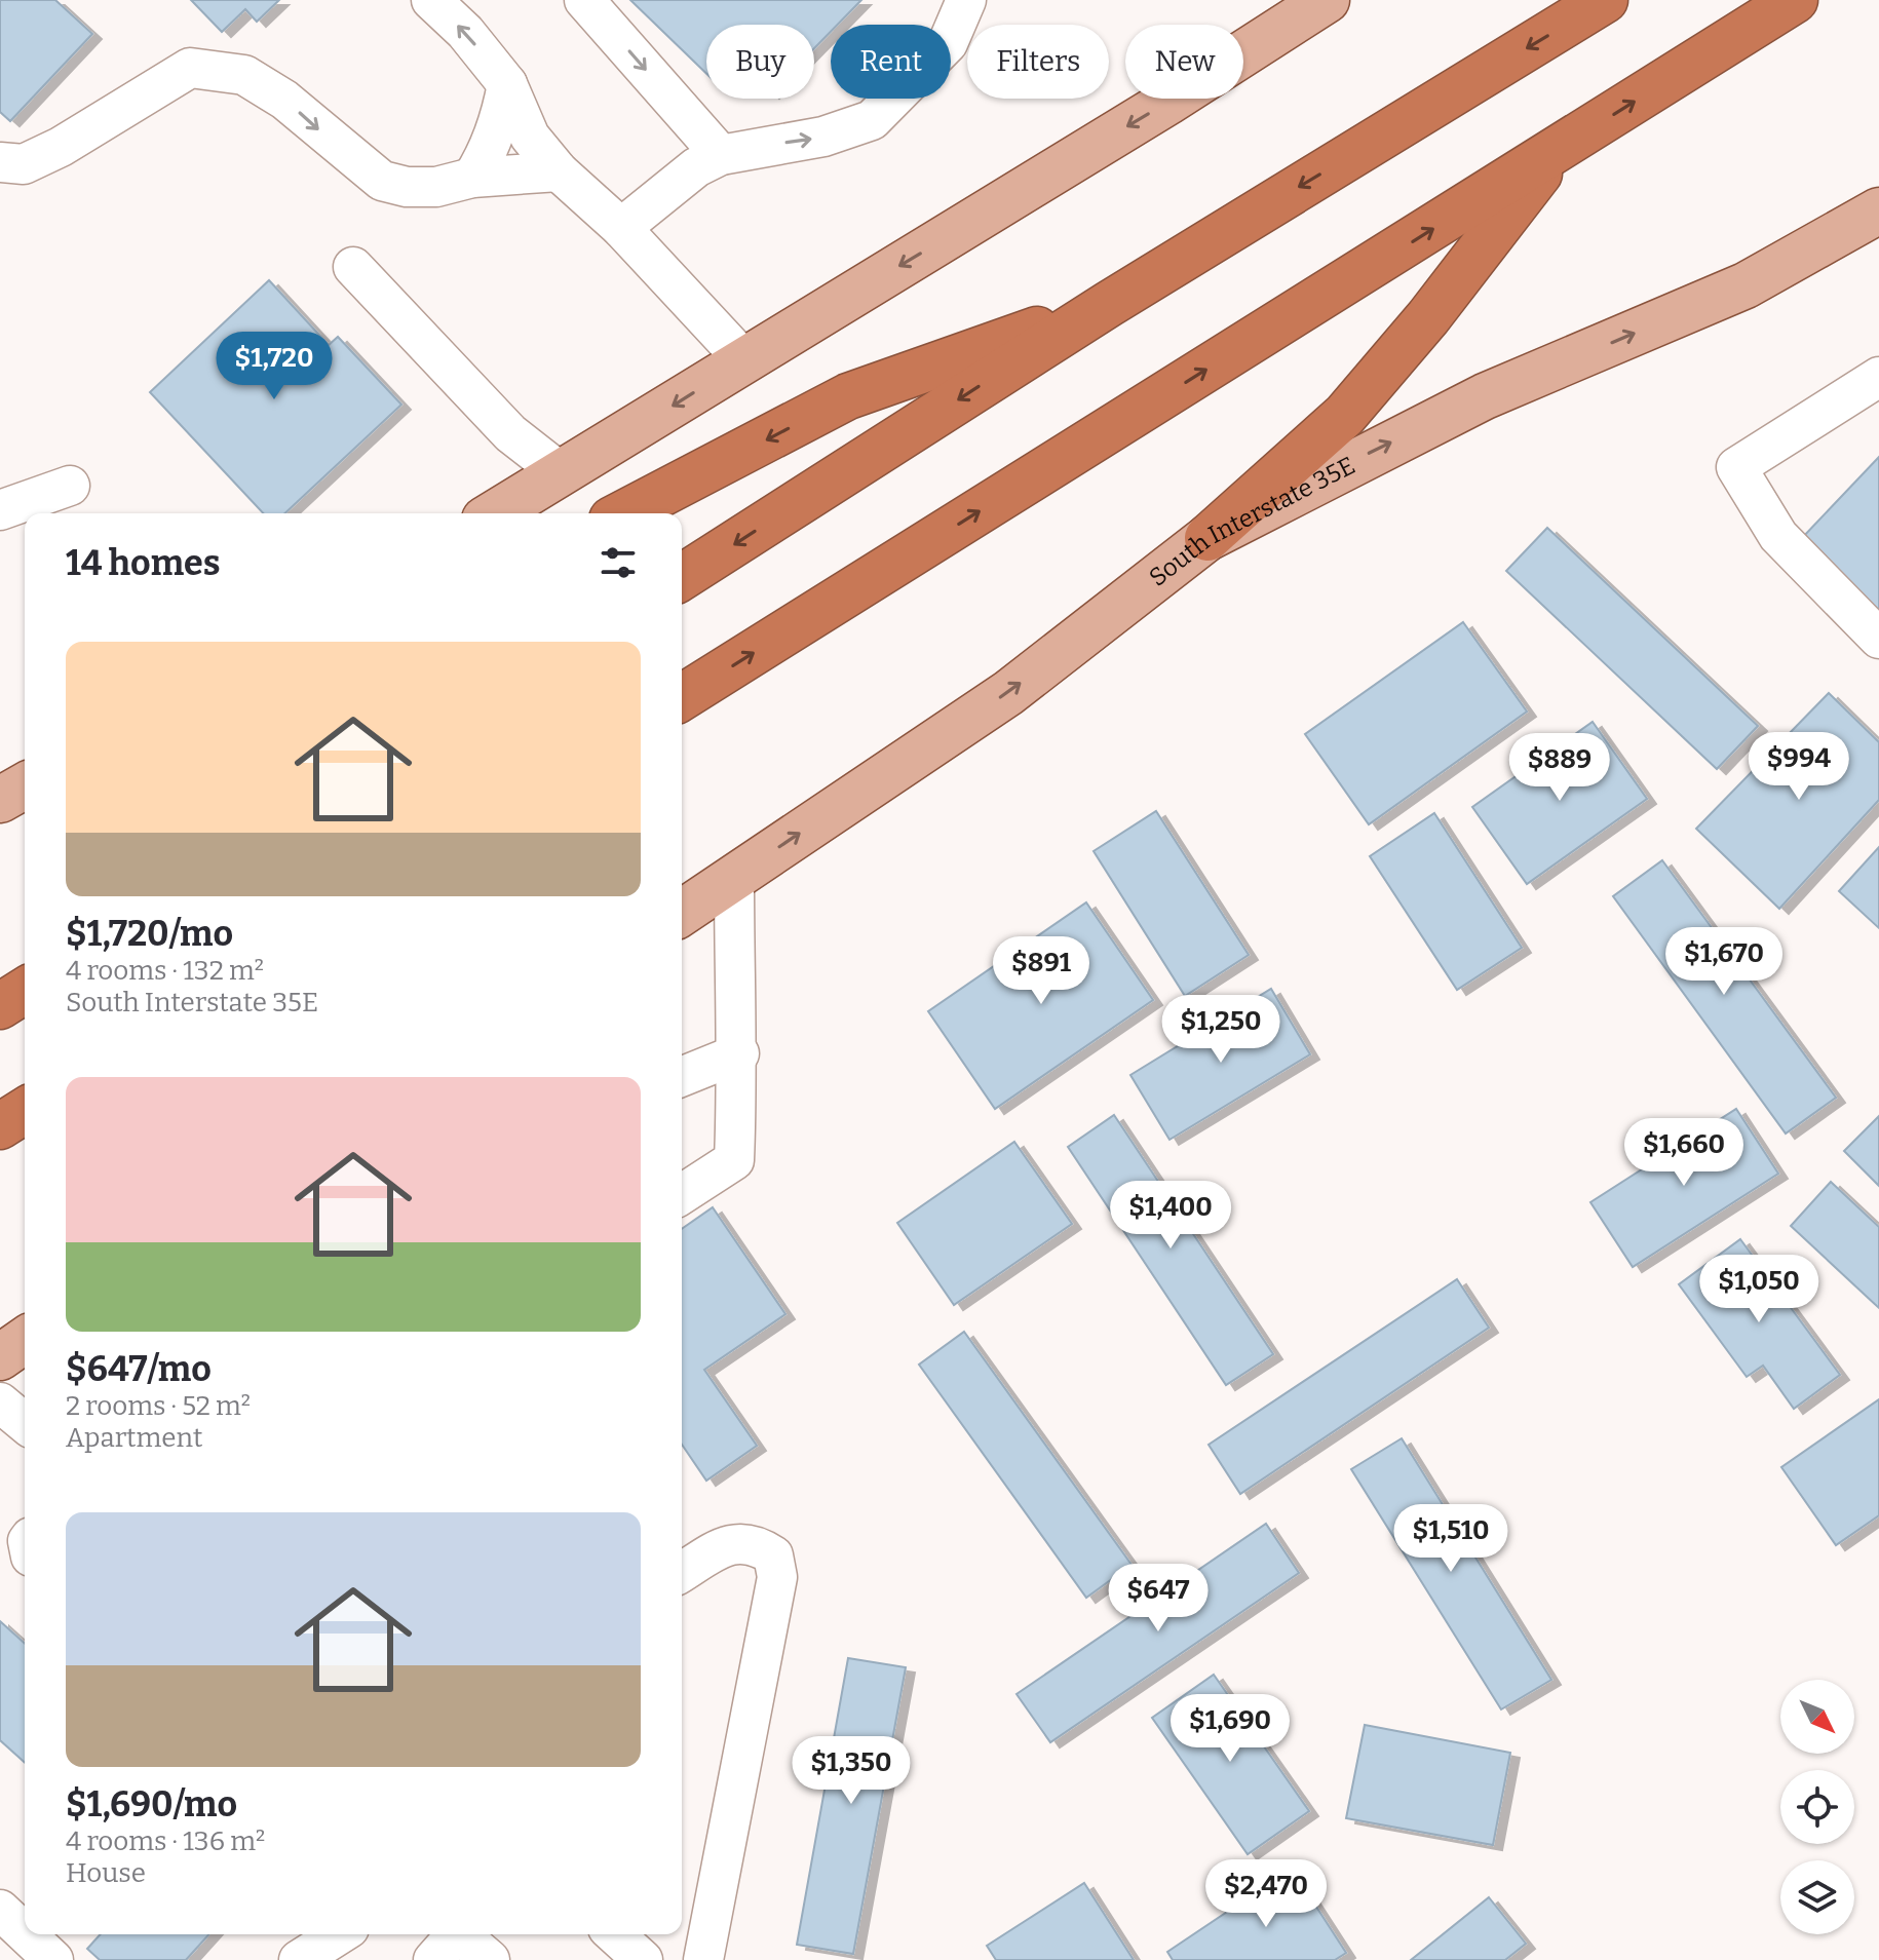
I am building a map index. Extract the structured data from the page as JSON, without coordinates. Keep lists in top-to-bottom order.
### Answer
{
  "streets": {
    "main road": ["South Interstate 35E"]
  },
  "one_way": ["South Interstate 35E"],
  "north": "bottom right",
  "page": {
    "chip": [
      "Buy",
      "Rent",
      "Filters",
      "New"
    ],
    "price": [
      "$1,720",
      "$994",
      "$889",
      "$1,670",
      "$891",
      "$1,250",
      "$1,660",
      "$1,400",
      "$1,050",
      "$1,510",
      "$647",
      "$1,690",
      "$1,350",
      "$2,470"
    ],
    "heading": "14 homes",
    "list": [
      {
        "name": "$1,720/mo",
        "note": "4 rooms · 132 m² · South Interstate 35E"
      },
      {
        "name": "$647/mo",
        "note": "2 rooms · 52 m² · Apartment"
      },
      {
        "name": "$1,690/mo",
        "note": "4 rooms · 136 m² · House"
      }
    ]
  }
}
